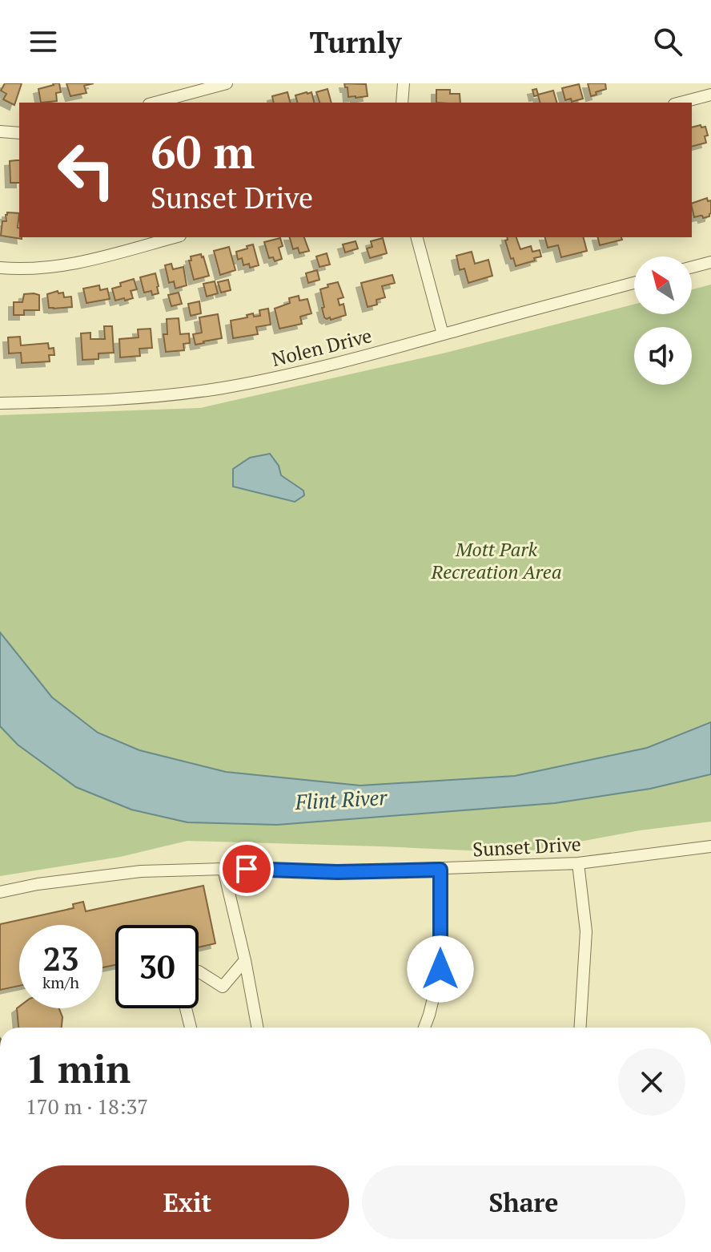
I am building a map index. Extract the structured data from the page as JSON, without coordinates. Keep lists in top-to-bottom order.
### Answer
{
  "streets": {
    "street": ["Nolen Drive", "Sunset Drive"]
  },
  "water": ["Flint River"],
  "parks": ["Mott Park Recreation Area"],
  "north": "top left",
  "page": {
    "header": "Turnly",
    "turn": ["60 m", "Sunset Drive"],
    "speed": "23 km/h",
    "limit": "30",
    "heading": ["1 min", "170 m · 18:37"],
    "buttons": ["Exit", "Share"]
  }
}
